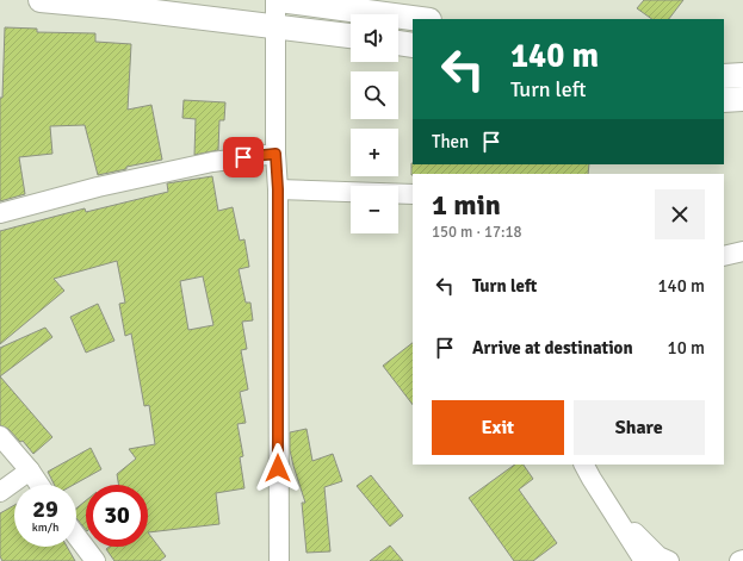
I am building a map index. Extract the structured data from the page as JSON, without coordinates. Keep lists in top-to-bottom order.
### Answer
{
  "page": {
    "map_buttons": ["+", "−"],
    "turn": ["140 m", "Turn left"],
    "then": "Then",
    "heading": ["1 min", "150 m · 17:18"],
    "list": [
      {
        "name": "Turn left",
        "value": "140 m"
      },
      {
        "name": "Arrive at destination",
        "value": "10 m"
      }
    ],
    "buttons": ["Exit", "Share"],
    "speed": "29 km/h",
    "limit": "30"
  }
}
